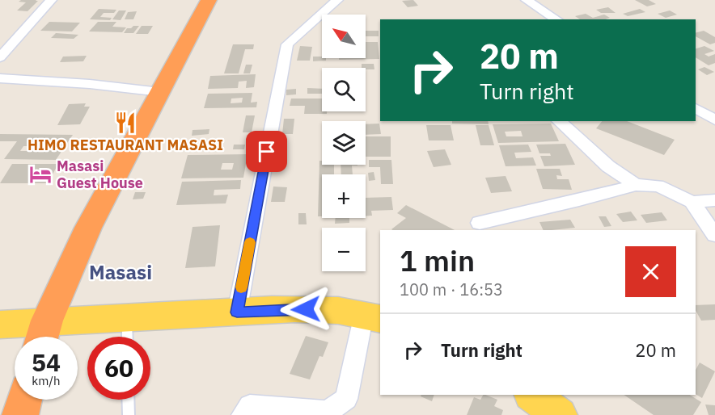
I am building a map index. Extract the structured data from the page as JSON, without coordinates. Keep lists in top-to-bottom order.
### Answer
{
  "districts": ["Masasi"],
  "places": {
    "restaurant": ["HIMO RESTAURANT MASASI"],
    "hotel": ["Masasi Guest House"]
  },
  "north": "top left",
  "page": {
    "map_buttons": ["+", "−"],
    "turn": ["20 m", "Turn right"],
    "heading": ["1 min", "100 m · 16:53"],
    "list": [
      {
        "name": "Turn right",
        "value": "20 m"
      }
    ],
    "speed": "54 km/h",
    "limit": "60"
  }
}
